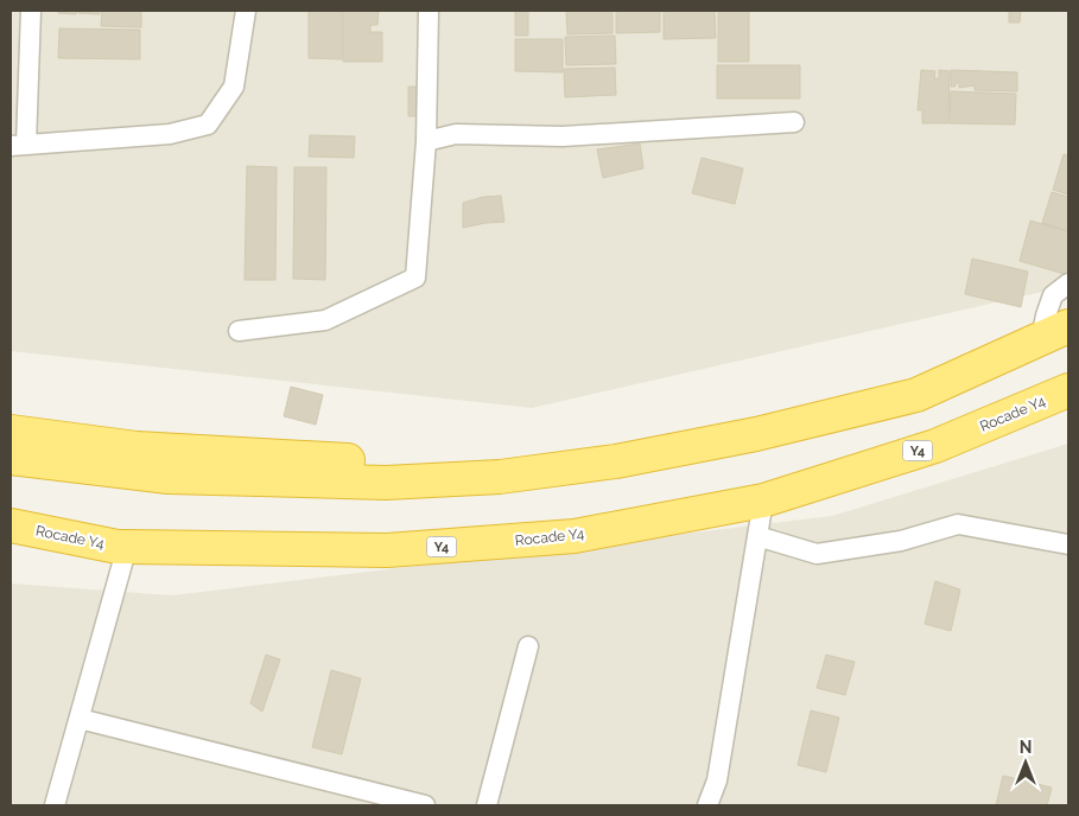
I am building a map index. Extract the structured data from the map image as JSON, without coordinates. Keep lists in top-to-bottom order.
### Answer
{
  "streets": {
    "highway": ["Rocade Y4", "Y4"]
  },
  "north": "top"
}
